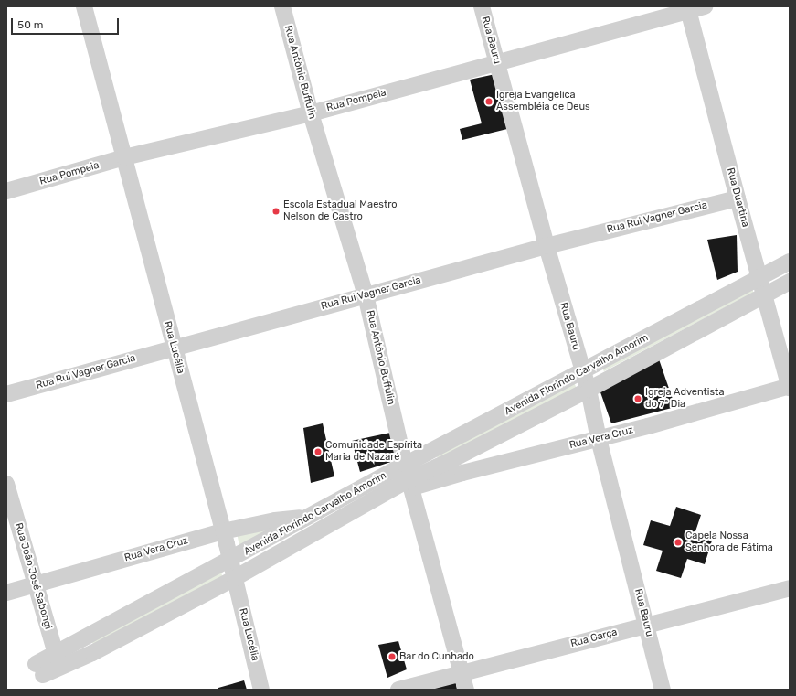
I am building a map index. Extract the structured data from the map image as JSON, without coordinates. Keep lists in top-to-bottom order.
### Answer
{
  "streets": {
    "street": [
      "Rua Bauru",
      "Rua Antônio Buffulin",
      "Rua Pompeia",
      "Rua Duartina",
      "Rua Rui Vagner Garcia",
      "Rua Lucélia",
      "Avenida Florindo Carvalho Amorim",
      "Rua Vera Cruz",
      "Rua João José Sabongi",
      "Rua Garça"
    ]
  },
  "crossings": [
    ["Rua Bauru", "Rua Pompeia"],
    ["Rua Bauru", "Rua Rui Vagner Garcia"],
    ["Rua Bauru", "Avenida Florindo Carvalho Amorim"],
    ["Rua Bauru", "Rua Vera Cruz"],
    ["Rua Bauru", "Rua Garça"],
    ["Rua Antônio Buffulin", "Rua Pompeia"],
    ["Rua Antônio Buffulin", "Rua Rui Vagner Garcia"],
    ["Rua Antônio Buffulin", "Avenida Florindo Carvalho Amorim"],
    ["Rua Antônio Buffulin", "Rua Vera Cruz"],
    ["Rua Antônio Buffulin", "Rua Garça"],
    ["Rua Pompeia", "Rua Duartina"],
    ["Rua Pompeia", "Rua Lucélia"],
    ["Rua Duartina", "Rua Rui Vagner Garcia"],
    ["Rua Duartina", "Avenida Florindo Carvalho Amorim"],
    ["Rua Duartina", "Rua Vera Cruz"],
    ["Rua Rui Vagner Garcia", "Rua Lucélia"],
    ["Rua Lucélia", "Avenida Florindo Carvalho Amorim"],
    ["Rua Lucélia", "Rua Vera Cruz"],
    ["Avenida Florindo Carvalho Amorim", "Rua Vera Cruz"],
    ["Avenida Florindo Carvalho Amorim", "Rua João José Sabongi"],
    ["Rua Vera Cruz", "Rua João José Sabongi"]
  ],
  "places": [
    "Igreja Evangélica Assembléia de Deus",
    "Escola Estadual Maestro Nelson de Castro",
    "Igreja Adventista do 7º Dia",
    "Comunidade Espírita Maria de Nazaré",
    "Capela Nossa Senhora de Fátima",
    "Bar do Cunhado"
  ],
  "scale_bar": "50 m"
}
